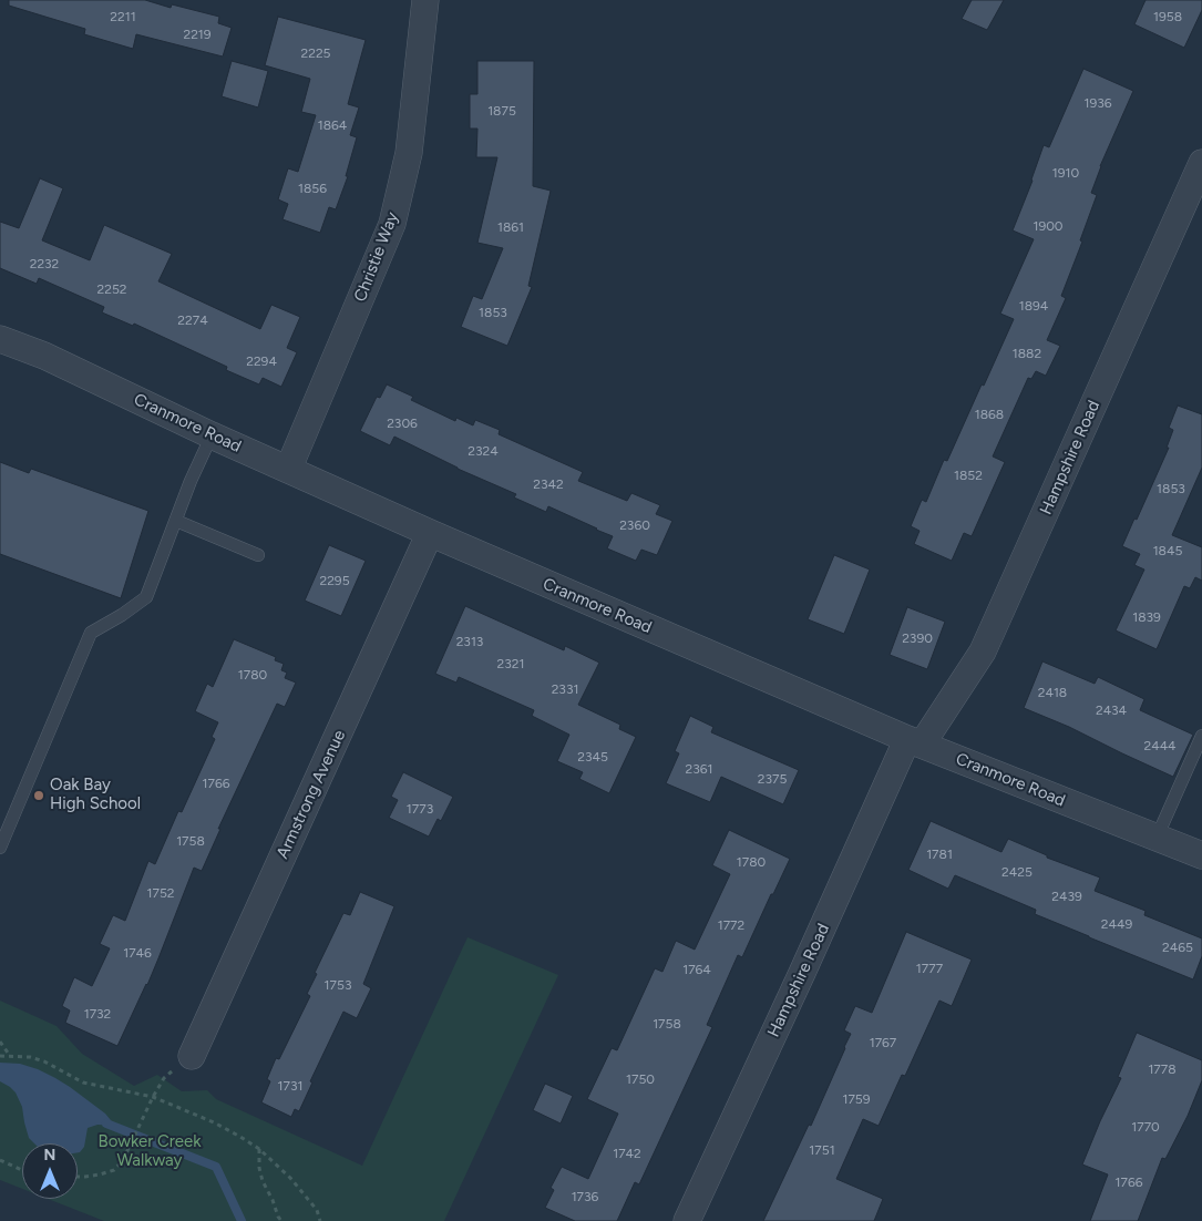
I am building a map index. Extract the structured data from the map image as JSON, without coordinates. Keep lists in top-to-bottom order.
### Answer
{
  "streets": {
    "street": [
      "Christie Way",
      "Cranmore Road",
      "Hampshire Road",
      "Armstrong Avenue"
    ]
  },
  "crossings": [
    ["Christie Way", "Cranmore Road"],
    ["Cranmore Road", "Hampshire Road"],
    ["Cranmore Road", "Armstrong Avenue"]
  ],
  "parks": ["Bowker Creek Walkway"],
  "places": ["Oak Bay High School"],
  "house_numbers": [
    "2211",
    "1958",
    "2219",
    "2225",
    "1936",
    "1875",
    "1864",
    "1910",
    "1856",
    "1900",
    "1861",
    "2232",
    "2252",
    "1894",
    "1853",
    "2274",
    "1882",
    "2294",
    "1868",
    "2306",
    "2324",
    "1852",
    "2342",
    "1853",
    "2360",
    "1845",
    "2295",
    "1839",
    "2390",
    "2313",
    "2321",
    "1780",
    "2331",
    "2418",
    "2434",
    "2444",
    "2345",
    "2361",
    "2375",
    "1766",
    "1773",
    "1758",
    "1781",
    "1780",
    "2425",
    "1752",
    "2439",
    "2449",
    "1772",
    "2465",
    "1746",
    "1777",
    "1764",
    "1753",
    "1732",
    "1758",
    "1767",
    "1778",
    "1750",
    "1731",
    "1759",
    "1770",
    "1751",
    "1742",
    "1766",
    "1736"
  ],
  "north": "top"
}
